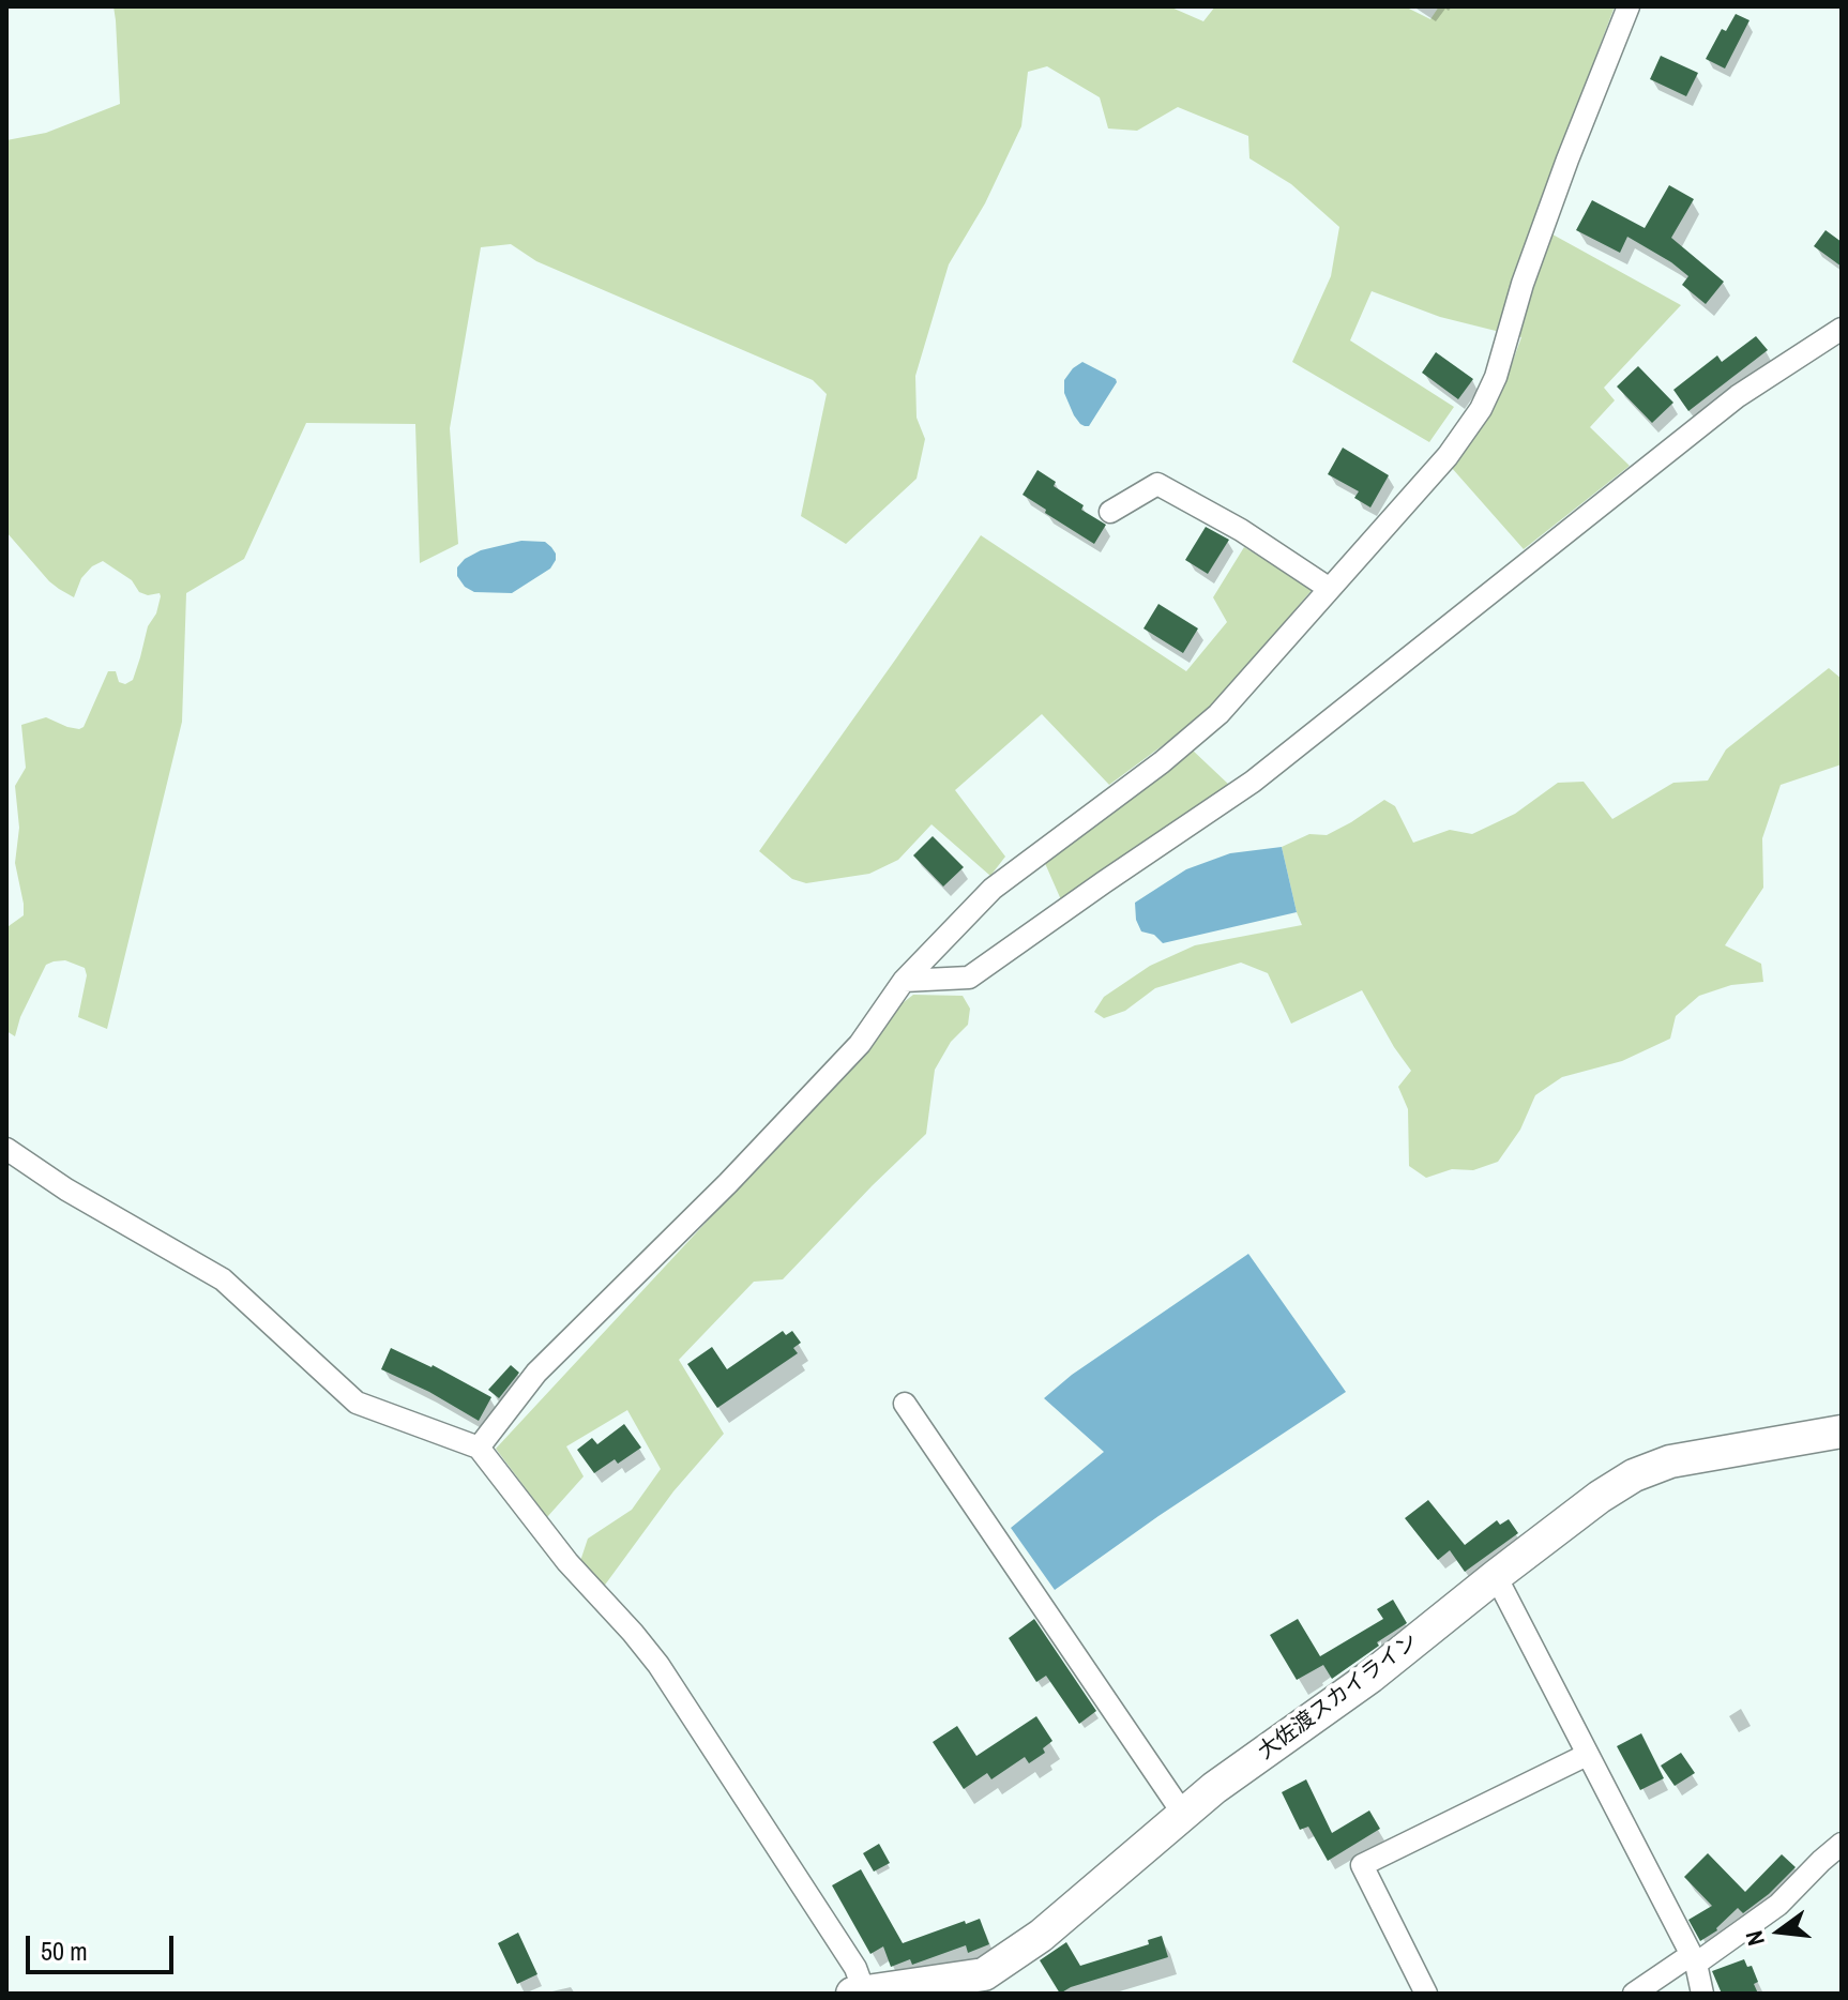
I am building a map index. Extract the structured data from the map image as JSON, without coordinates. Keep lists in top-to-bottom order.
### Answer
{
  "streets": {
    "street": ["大佐渡スカイライン"]
  },
  "scale_bar": "50 m",
  "north": "left"
}
